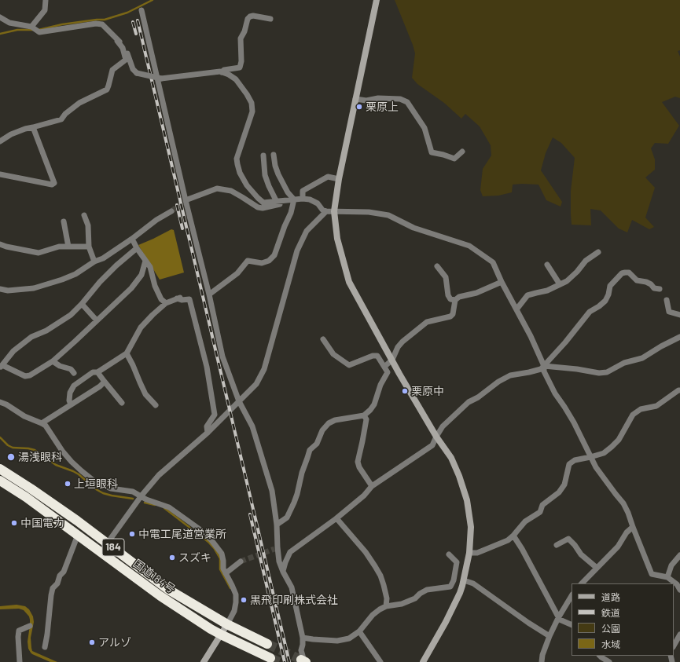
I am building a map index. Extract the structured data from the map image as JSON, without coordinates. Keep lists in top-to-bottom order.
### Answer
{
  "streets": {
    "highway": ["184", "国道184号"]
  },
  "places": [
    "栗原上",
    "栗原中",
    "湯浅眼科",
    "上垣眼科",
    "中国電力",
    "中電工尾道営業所",
    "スズキ",
    "黒飛印刷株式会社",
    "アルゾ"
  ],
  "legend": [
    "道路",
    "鉄道",
    "公園",
    "水域"
  ]
}
